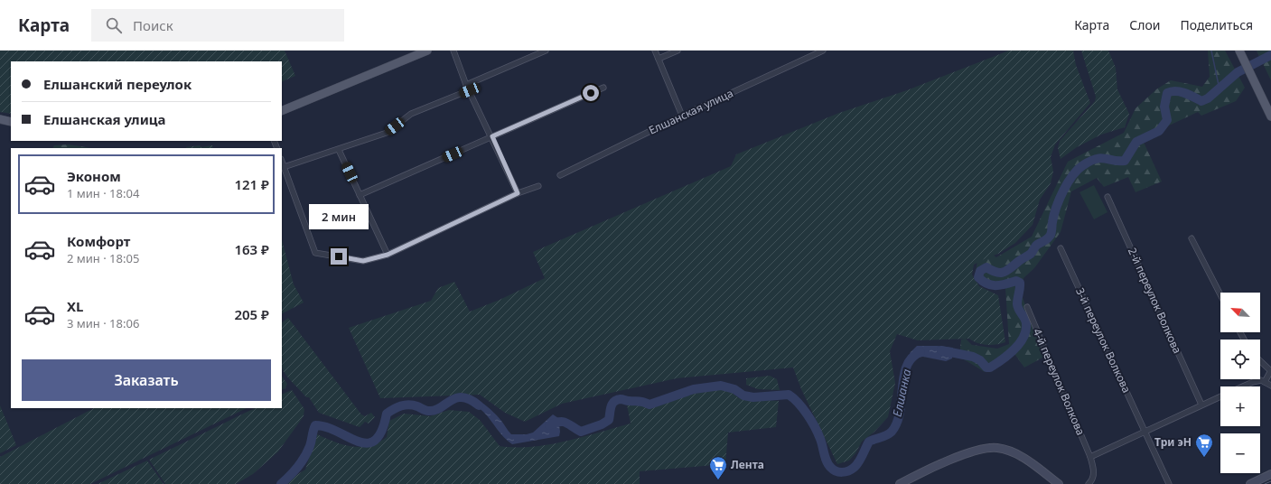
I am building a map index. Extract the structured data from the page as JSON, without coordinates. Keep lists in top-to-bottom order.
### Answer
{
  "streets": {
    "street": [
      "Елшанская улица",
      "2-й переулок Волкова",
      "3-й переулок Волкова",
      "4-й переулок Волкова"
    ]
  },
  "water": ["Елшанка"],
  "places": {
    "supermarket": ["Три эН", "Лента"]
  },
  "north": "top left",
  "page": {
    "header": "Карта",
    "search": "Поиск",
    "nav": ["Карта", "Слои", "Поделиться"],
    "banner": ["Елшанский переулок", "Елшанская улица"],
    "list": [
      {
        "name": "Эконом",
        "note": "1 мин · 18:04",
        "value": "121 ₽"
      },
      {
        "name": "Комфорт",
        "note": "2 мин · 18:05",
        "value": "163 ₽"
      },
      {
        "name": "XL",
        "note": "3 мин · 18:06",
        "value": "205 ₽"
      }
    ],
    "bubble": "2 мин",
    "map_buttons": ["+", "−"],
    "buttons": "Заказать"
  }
}
